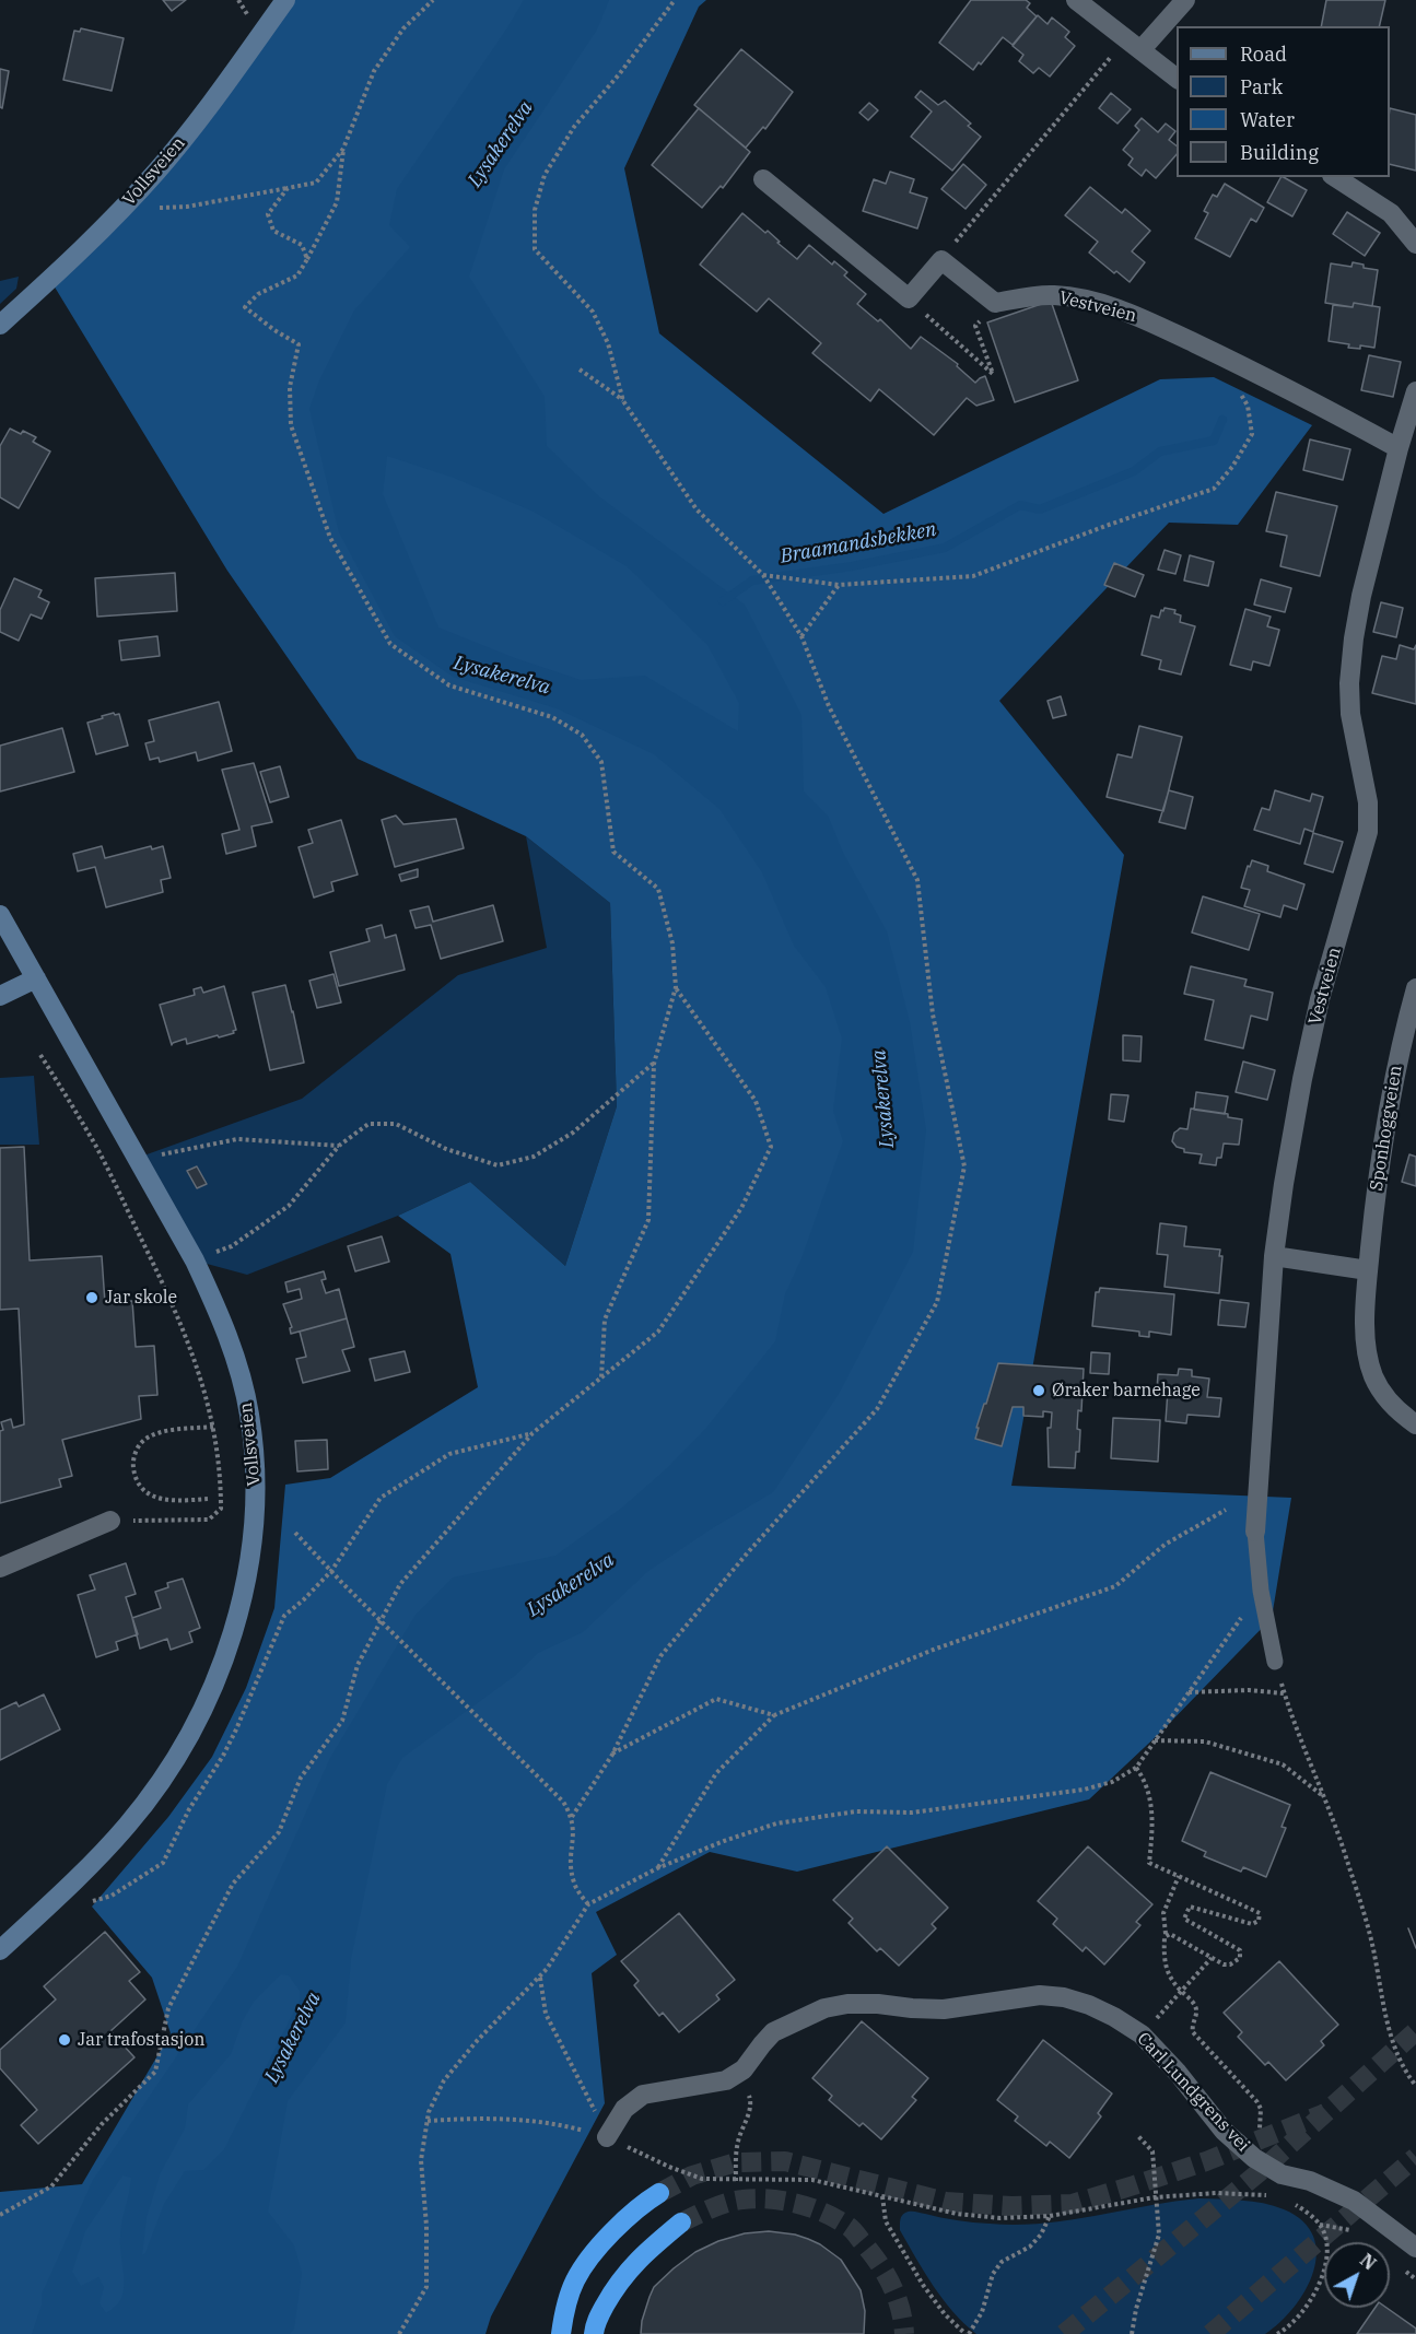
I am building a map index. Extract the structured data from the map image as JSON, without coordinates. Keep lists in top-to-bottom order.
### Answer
{
  "streets": {
    "main road": ["Vollsveien"],
    "street": ["Vestveien", "Sponhoggveien", "Carl Lundgrens vei"]
  },
  "water": ["Lysakerelva", "Braamandsbekken"],
  "places": ["Jar skole", "Øraker barnehage", "Jar trafostasjon"],
  "legend": [
    "Road",
    "Park",
    "Water",
    "Building"
  ],
  "north": "top right"
}
